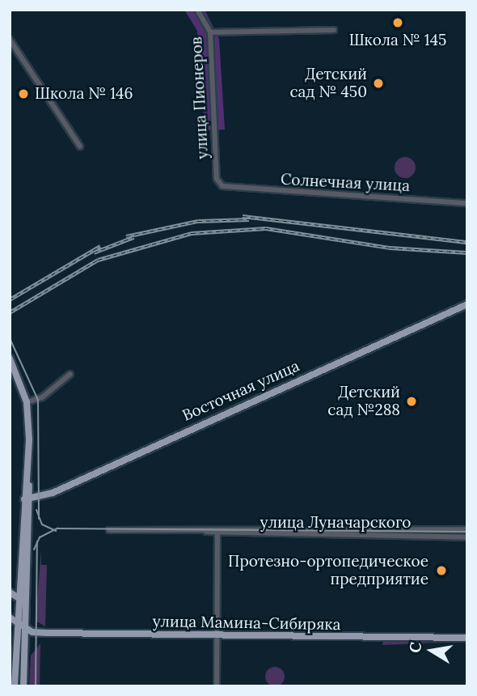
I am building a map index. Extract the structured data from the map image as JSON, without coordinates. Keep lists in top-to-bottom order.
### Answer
{
  "streets": {
    "main road": ["Восточная улица", "улица Мамина-Сибиряка"],
    "street": ["улица Пионеров", "Солнечная улица", "улица Луначарского"]
  },
  "crossings": [
    ["улица Пионеров", "Солнечная улица"]
  ],
  "places": [
    "Школа № 145",
    "Детский сад № 450",
    "Школа № 146",
    "Детский сад №288",
    "Протезно-ортопедическое предприятие"
  ],
  "north": "left"
}
